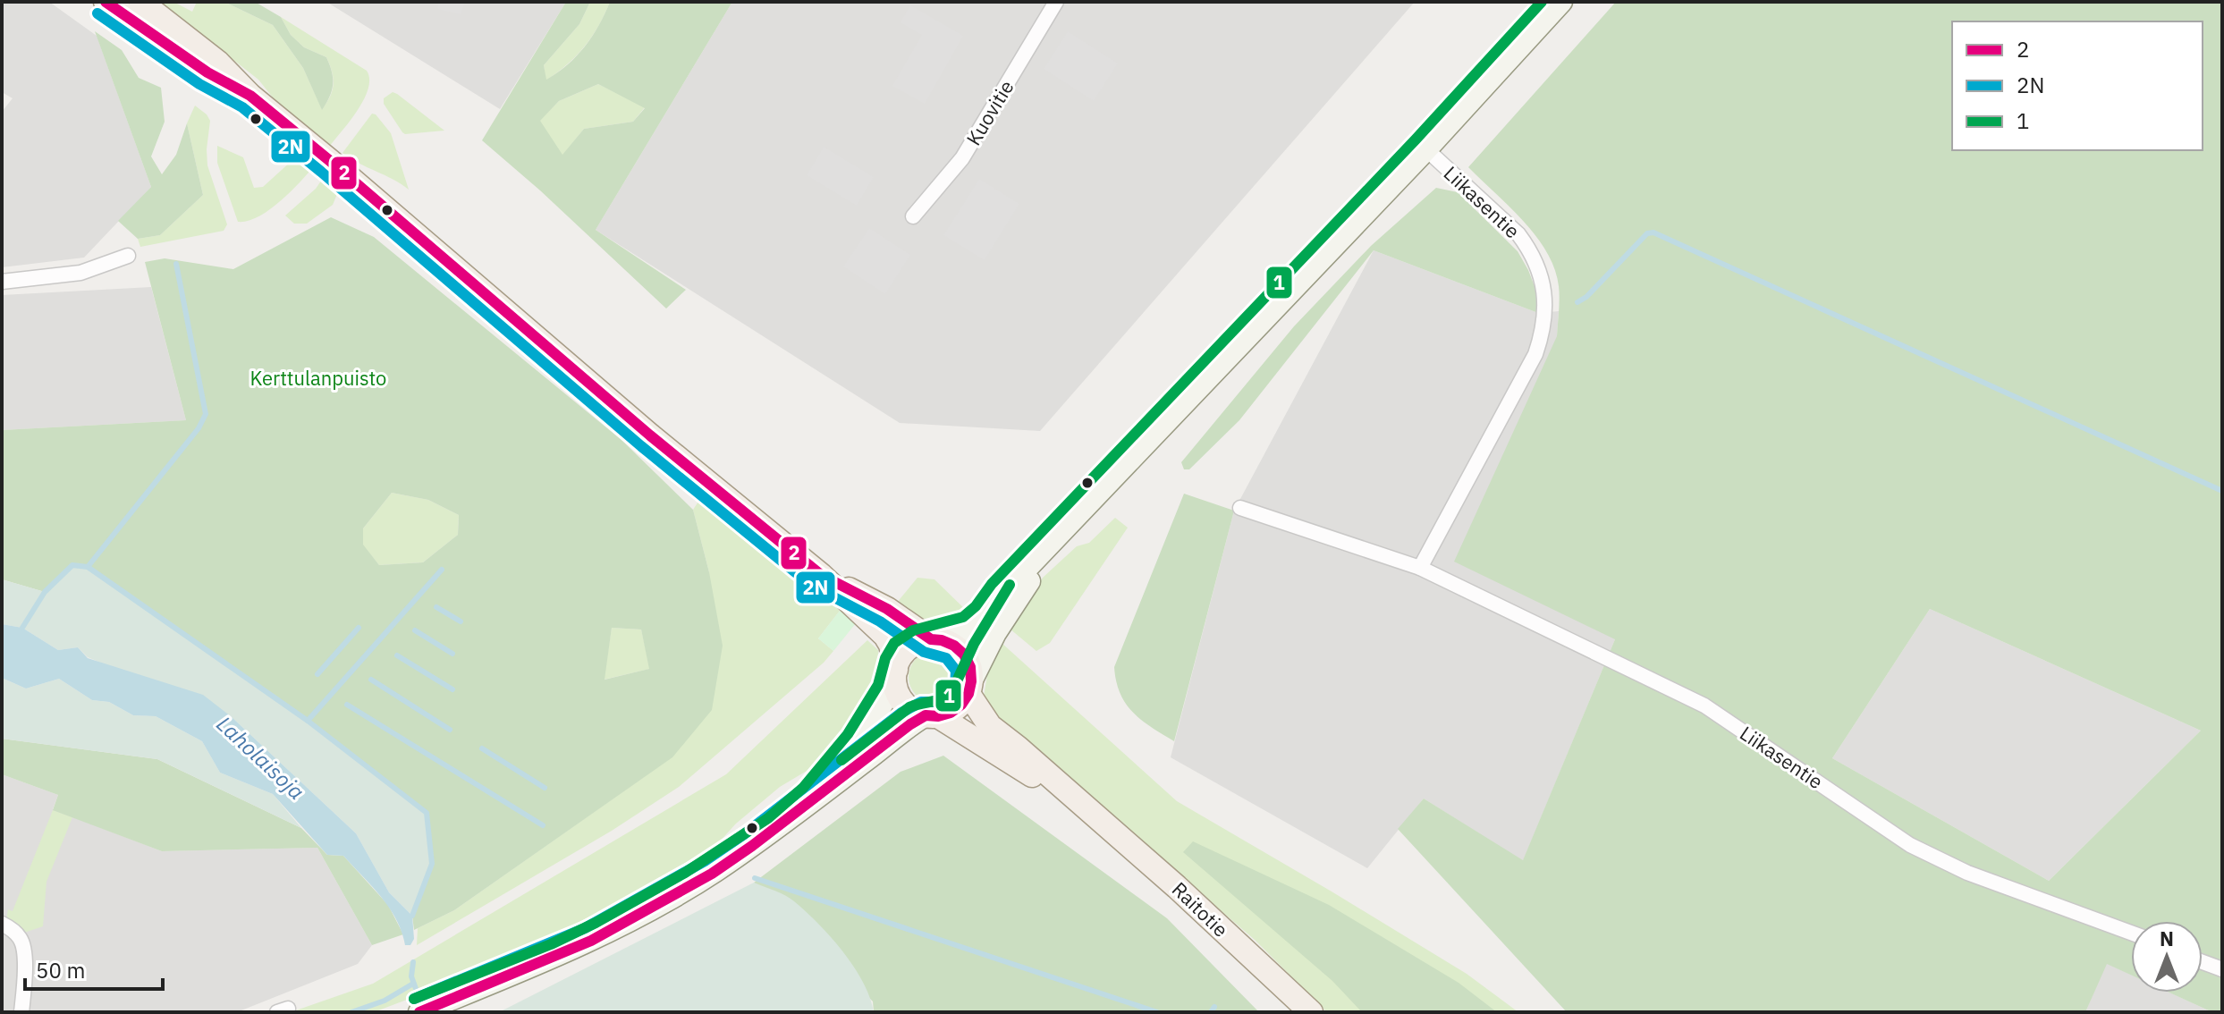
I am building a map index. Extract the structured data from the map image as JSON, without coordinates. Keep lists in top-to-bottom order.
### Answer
{
  "streets": {
    "main road": ["Raitotie"],
    "street": ["Kuovitie", "Liikasentie"]
  },
  "water": ["Laholaisoja"],
  "parks": ["Kerttulanpuisto"],
  "lines": ["transit line 2", "transit line 1", "transit line 2N"],
  "legend": ["2", "2N", "1"],
  "scale_bar": "50 m",
  "north": "top"
}
